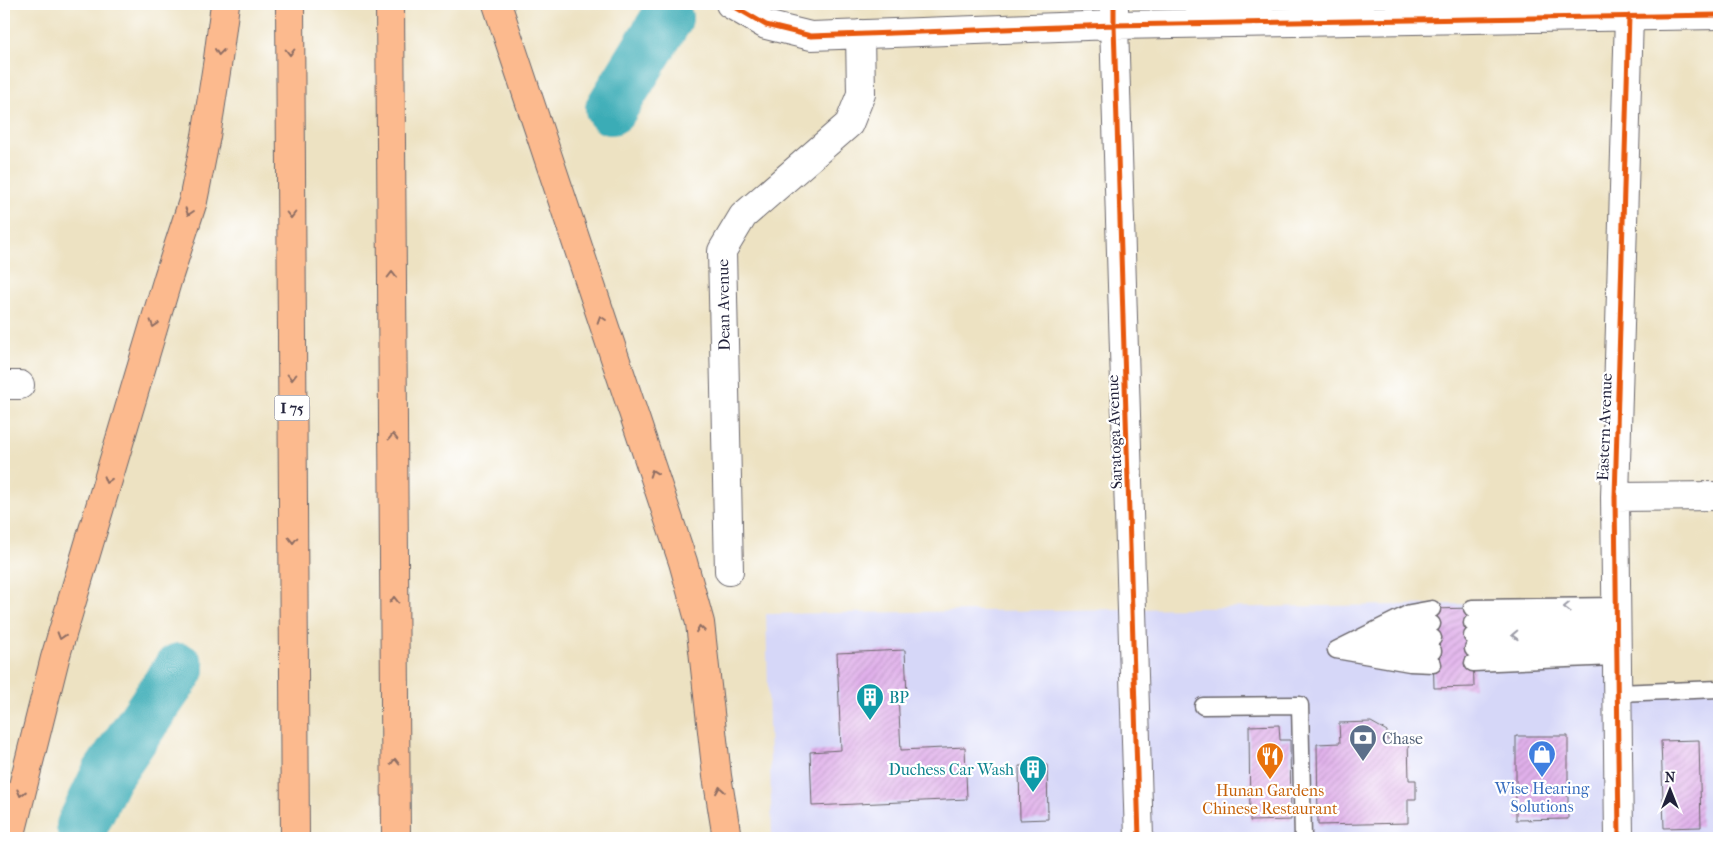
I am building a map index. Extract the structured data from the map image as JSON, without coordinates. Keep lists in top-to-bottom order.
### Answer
{
  "streets": {
    "highway": ["I 75"],
    "street": ["Dean Avenue", "Eastern Avenue", "Saratoga Avenue"]
  },
  "places": {
    "building": ["BP", "Duchess Car Wash"],
    "bank": ["Chase"],
    "shop": ["Wise Hearing Solutions"],
    "restaurant": ["Hunan Gardens Chinese Restaurant"]
  },
  "north": "top"
}
